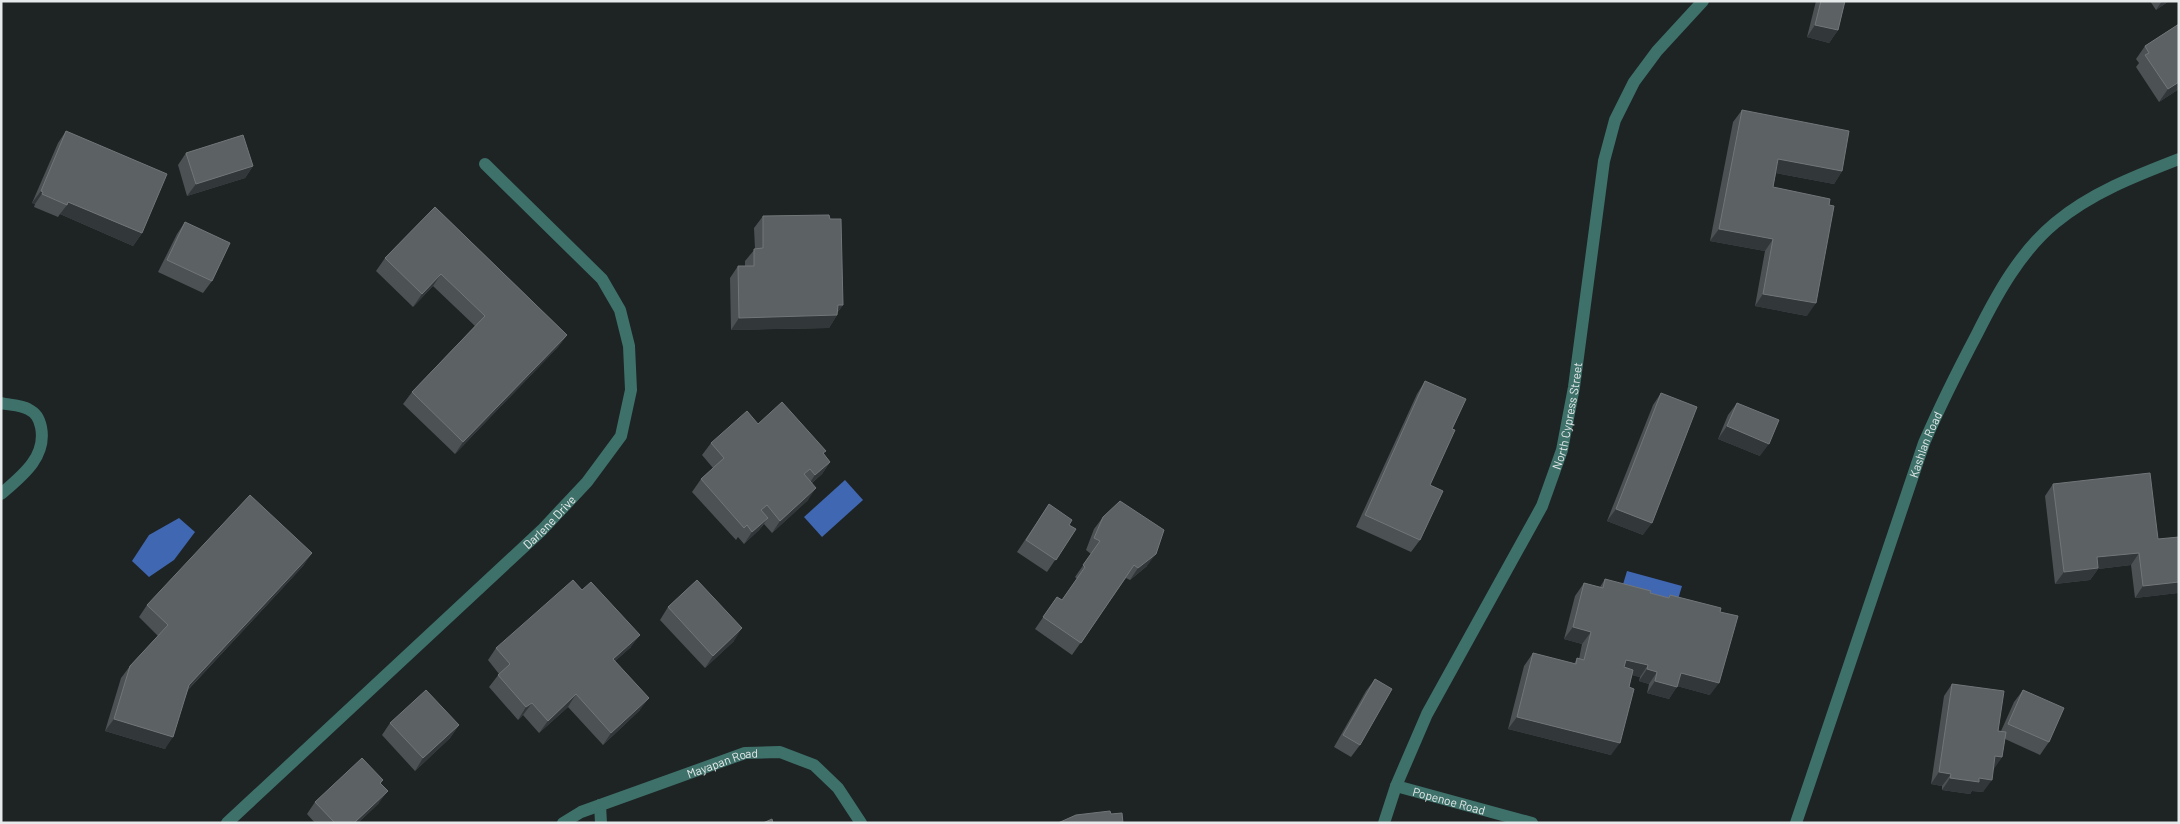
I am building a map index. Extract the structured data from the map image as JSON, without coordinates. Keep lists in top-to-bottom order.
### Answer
{
  "streets": {
    "street": [
      "North Cypress Street",
      "Kashlan Road",
      "Darlene Drive",
      "Mayapan Road",
      "Popenoe Road"
    ]
  },
  "crossings": [
    ["North Cypress Street", "Popenoe Road"]
  ]
}
